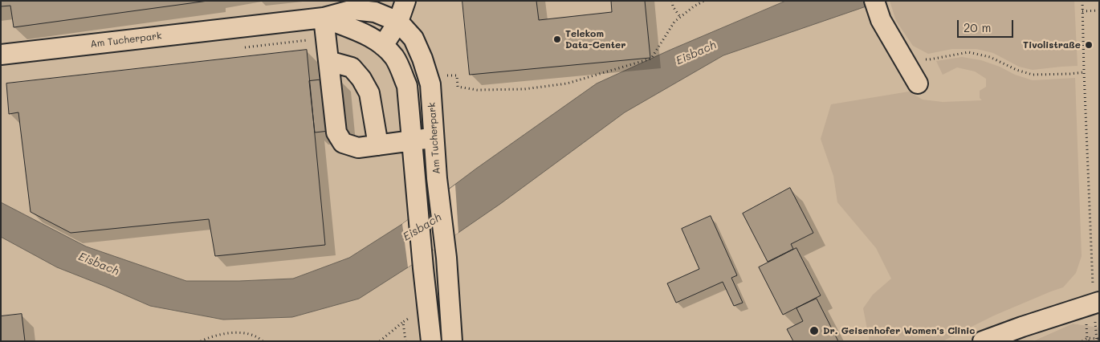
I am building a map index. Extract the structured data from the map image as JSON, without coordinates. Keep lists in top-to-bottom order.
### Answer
{
  "streets": {
    "street": ["Am Tucherpark"]
  },
  "water": ["Eisbach"],
  "places": ["Telekom Data-Center", "Tivolistraße", "Dr. Geisenhofer Women's Clinic"],
  "scale_bar": "20 m"
}
